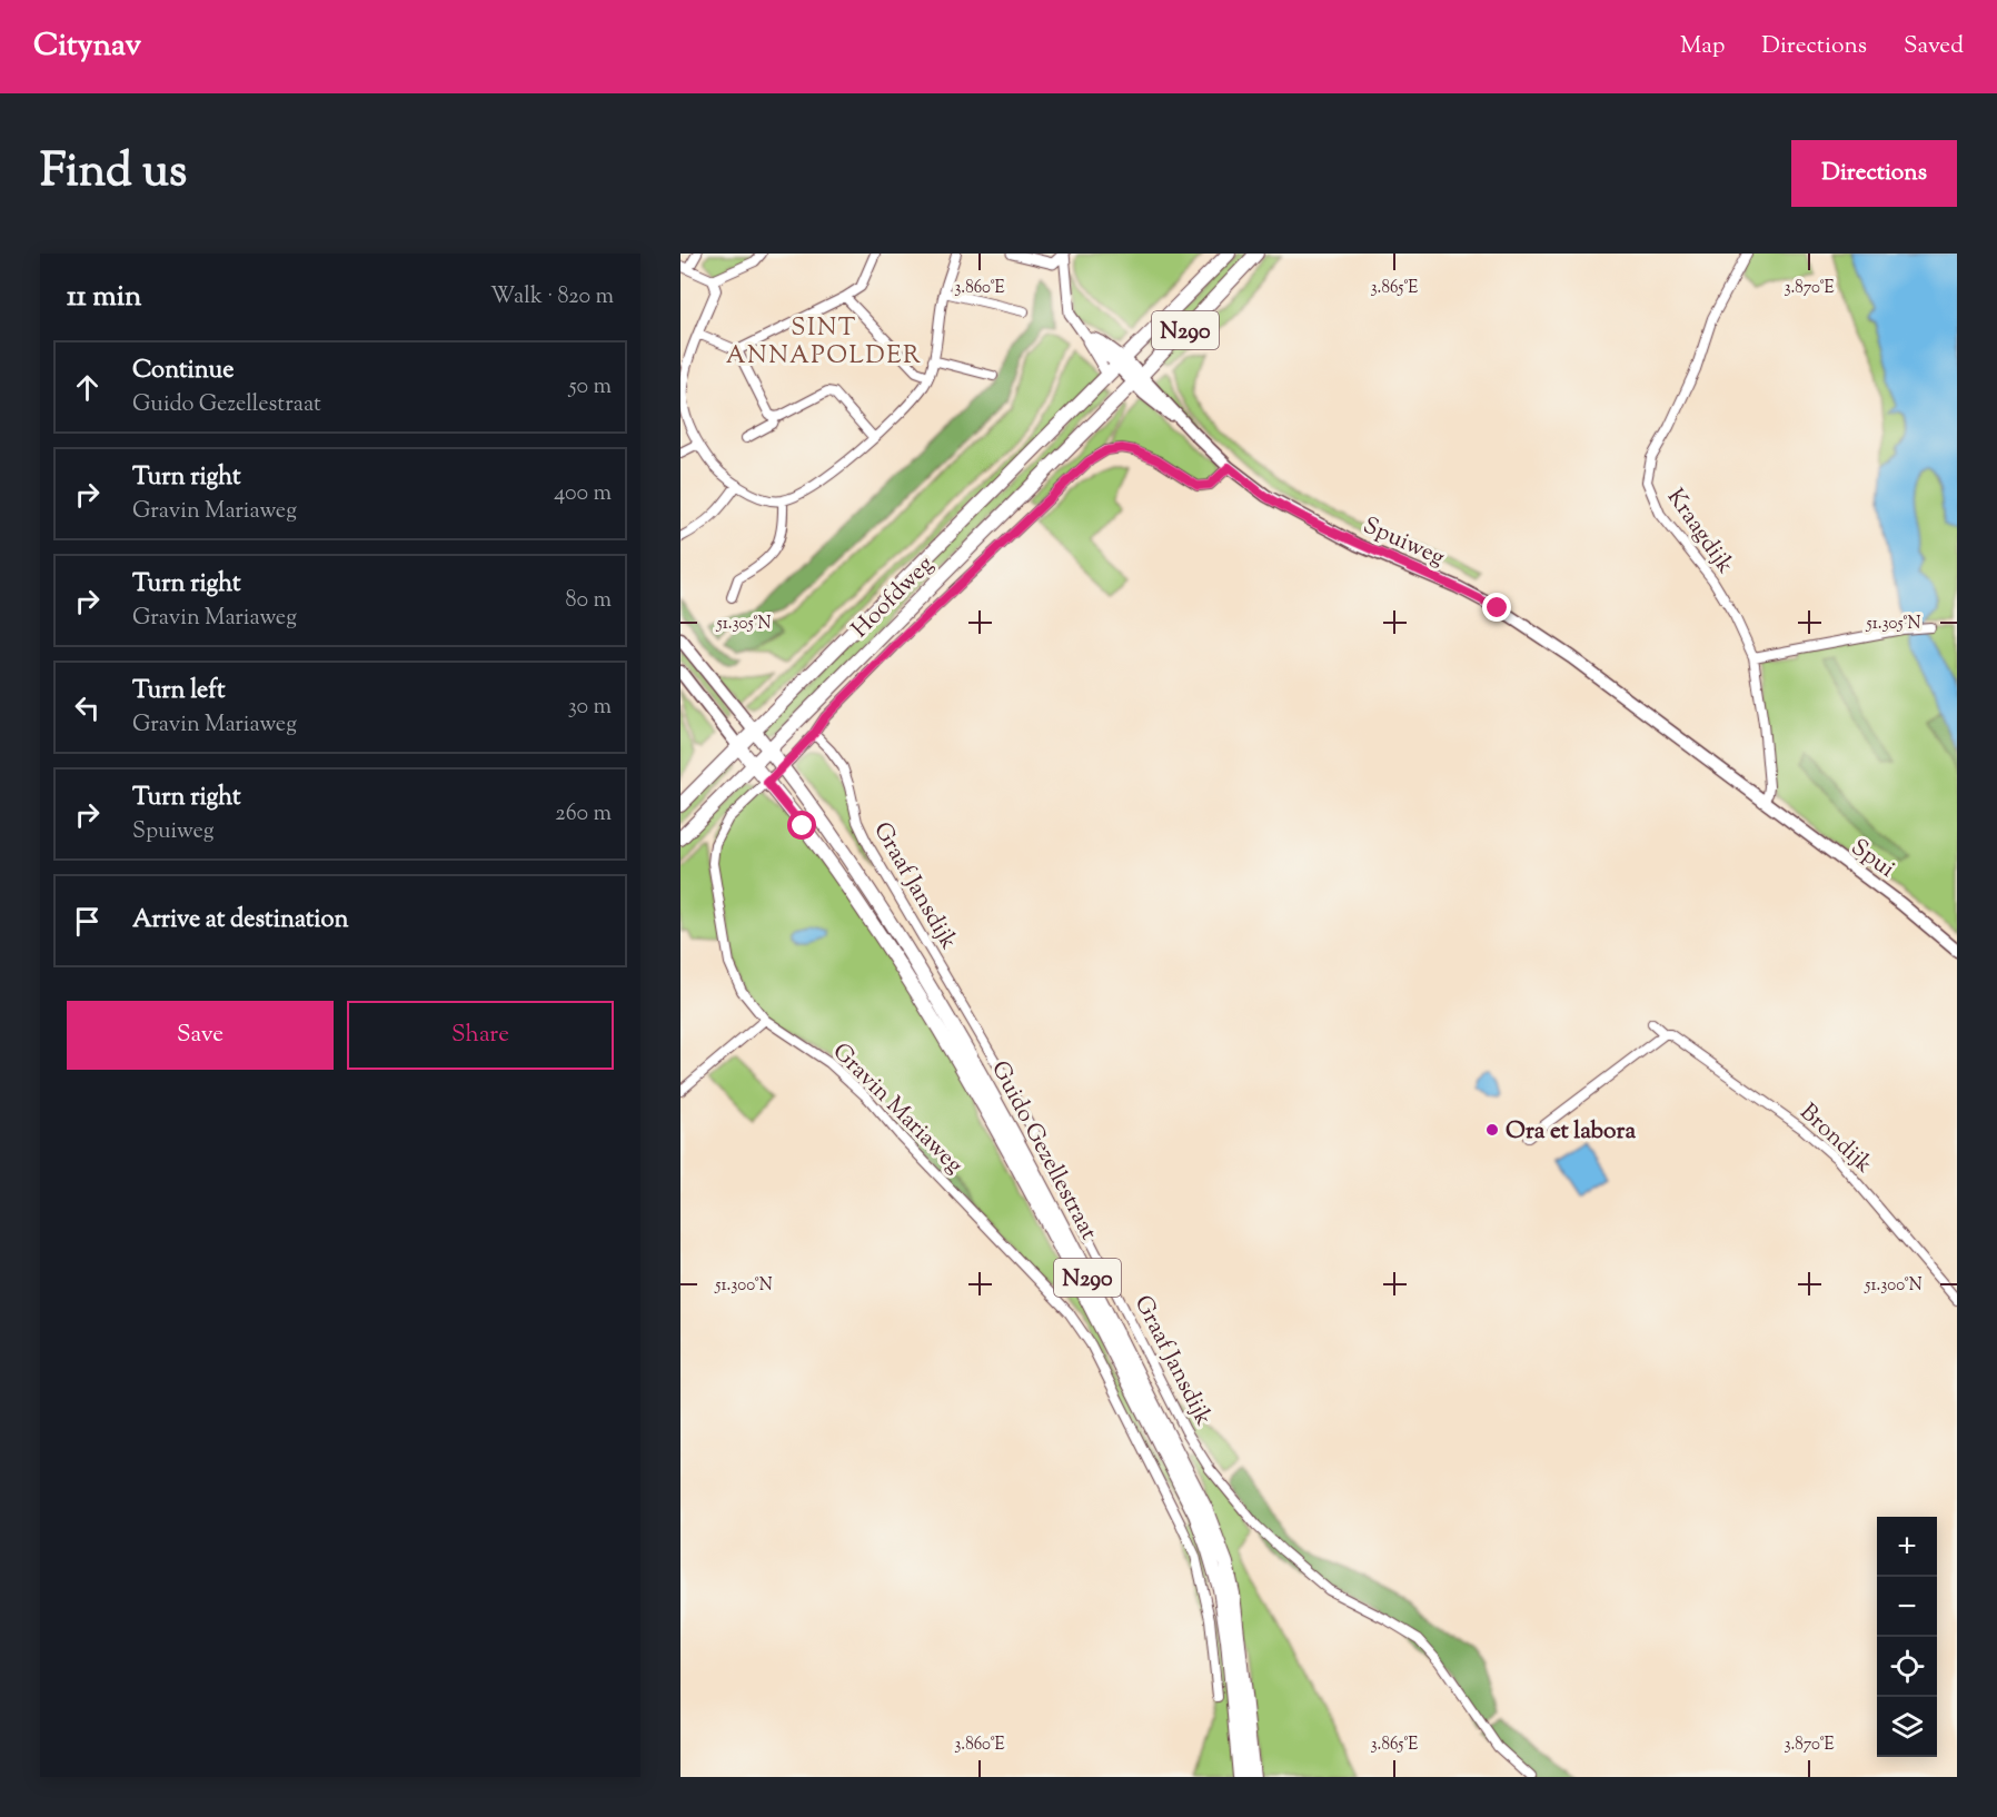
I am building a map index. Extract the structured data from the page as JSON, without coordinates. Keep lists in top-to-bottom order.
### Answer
{
  "streets": {
    "main road": [
      "N290",
      "Spuiweg",
      "Hoofdweg",
      "Spui",
      "Guido Gezellestraat"
    ],
    "street": [
      "Kraagdijk",
      "Graaf Jansdijk",
      "Gravin Mariaweg",
      "Brondijk"
    ]
  },
  "crossings": [
    ["Kraagdijk", "Spuiweg"],
    ["Kraagdijk", "Spui"],
    ["Spuiweg", "Hoofdweg"],
    ["Spuiweg", "Spui"],
    ["Spuiweg", "Gravin Mariaweg"],
    ["Hoofdweg", "Guido Gezellestraat"],
    ["Graaf Jansdijk", "Gravin Mariaweg"],
    ["Gravin Mariaweg", "Guido Gezellestraat"]
  ],
  "districts": ["SINT ANNAPOLDER"],
  "places": ["Ora et labora"],
  "page": {
    "header": "Citynav",
    "nav": ["Map", "Directions", "Saved"],
    "title": "Find us",
    "buttons": [
      "Directions",
      ["Save", "Share"]
    ],
    "heading": ["11 min", "Walk · 820 m"],
    "list": [
      ["Continue", "Guido Gezellestraat", "50 m"],
      ["Turn right", "Gravin Mariaweg", "400 m"],
      ["Turn right", "Gravin Mariaweg", "80 m"],
      ["Turn left", "Gravin Mariaweg", "30 m"],
      ["Turn right", "Spuiweg", "260 m"],
      "Arrive at destination"
    ],
    "map_buttons": ["+", "−"]
  },
  "coordinates": [
    "3.860°E",
    "3.865°E",
    "3.870°E",
    "51.305°N",
    "51.300°N"
  ]
}
